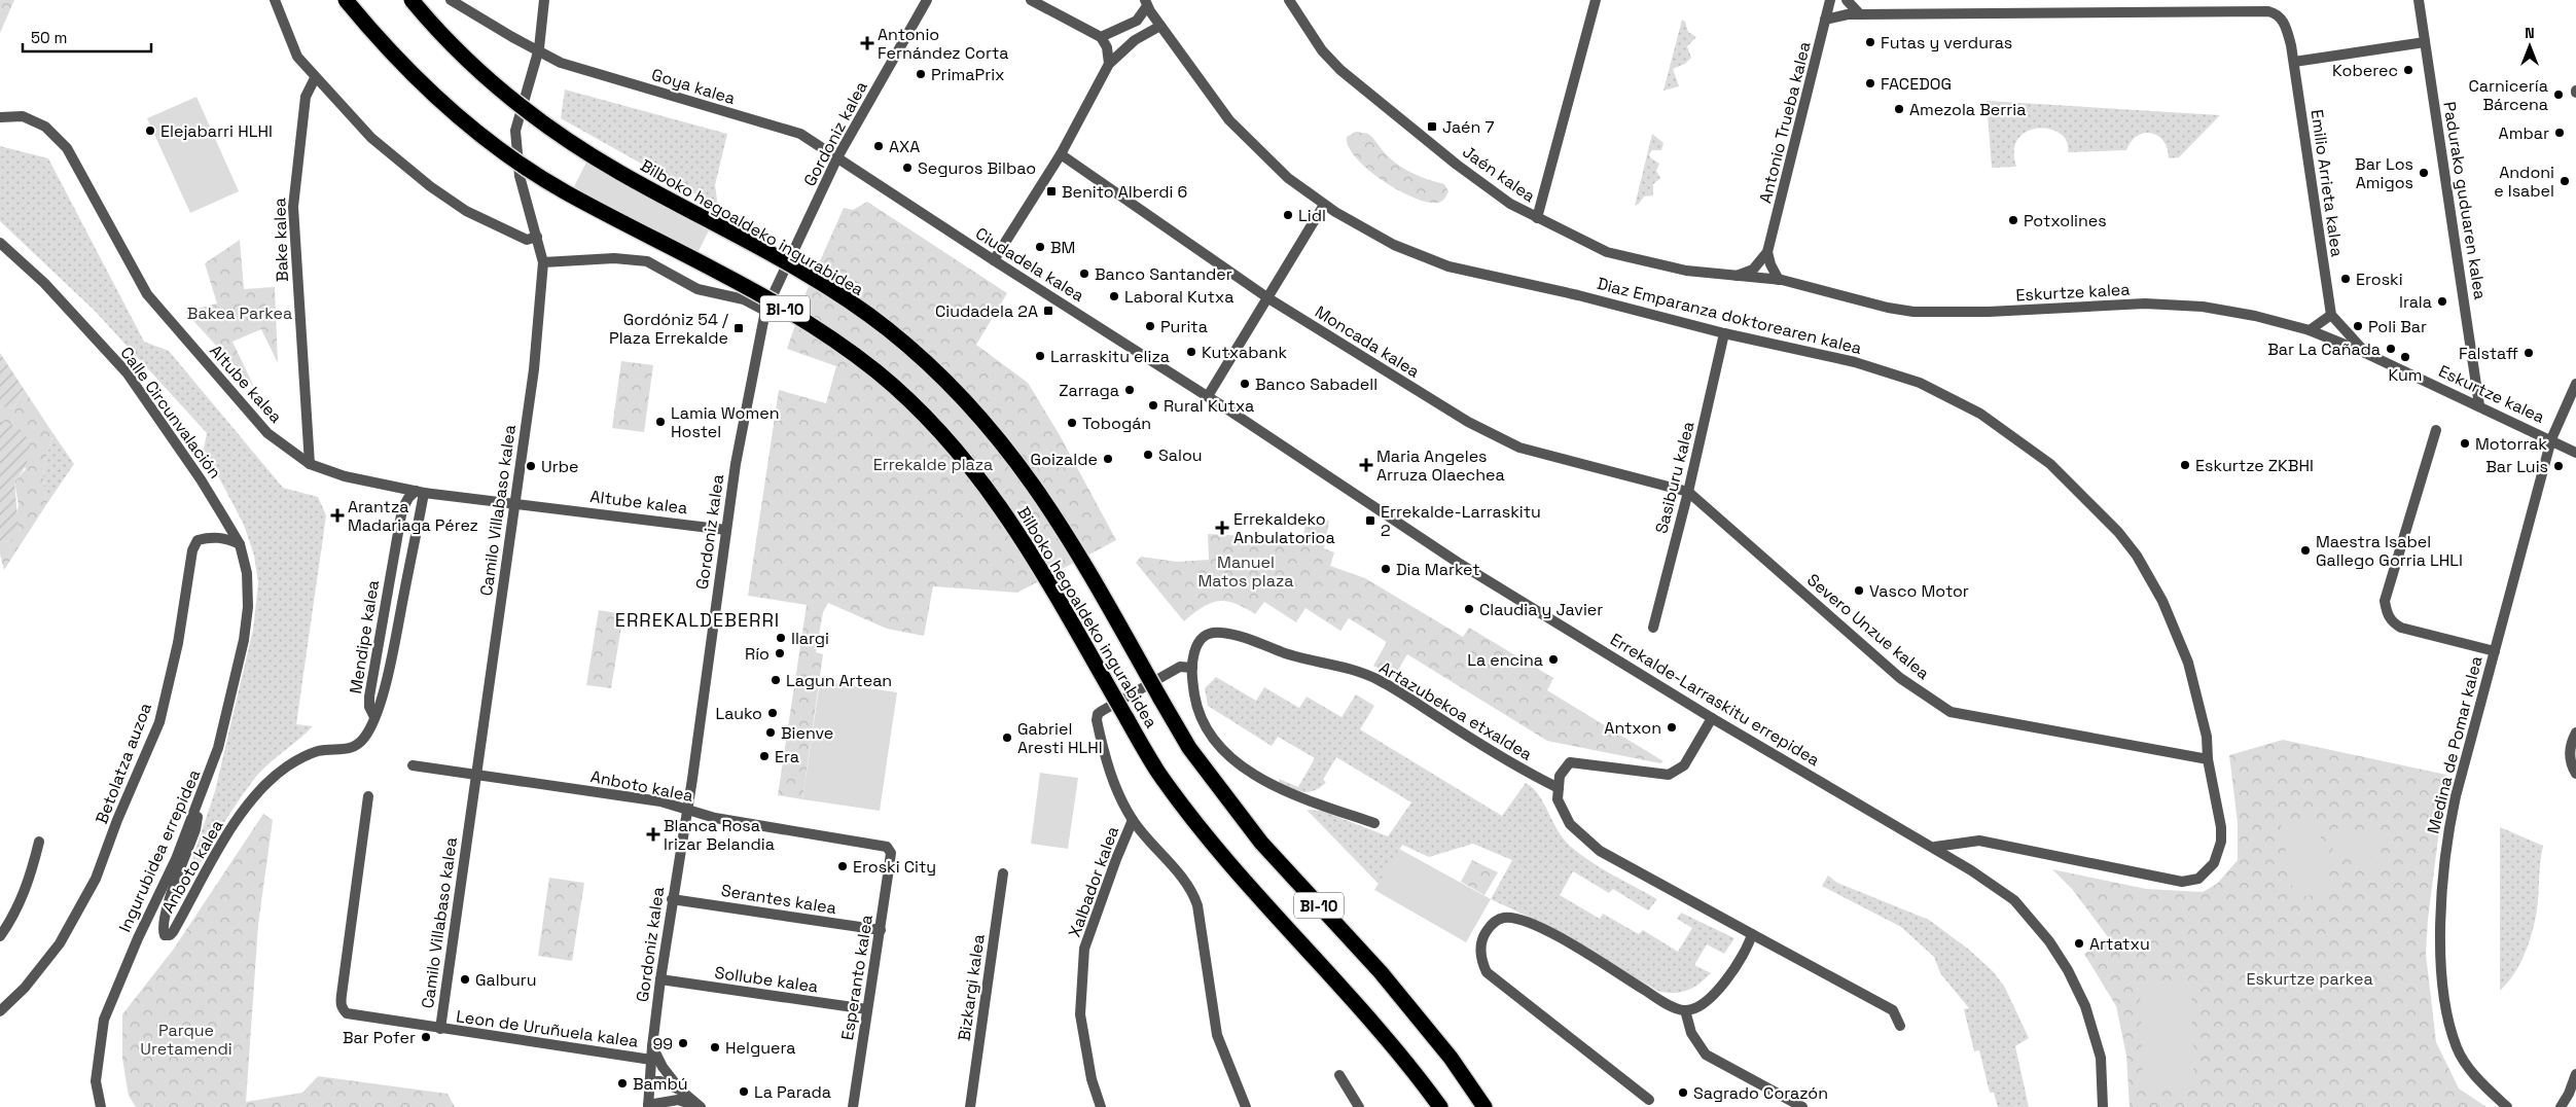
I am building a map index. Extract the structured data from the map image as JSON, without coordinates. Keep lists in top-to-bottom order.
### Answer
{
  "streets": {
    "highway": ["Bilboko hegoaldeko ingurabidea", "BI-10"],
    "street": [
      "Goya kalea",
      "Antonio Trueba kalea",
      "Gordoniz kalea",
      "Jaén kalea",
      "Emilio Arrieta kalea",
      "Padurako guduaren kalea",
      "Bake kalea",
      "Ciudadela kalea",
      "Eskurtze kalea",
      "Diaz Emparanza doktorearen kalea",
      "Moncada kalea",
      "Altube kalea",
      "Calle Circunvalación",
      "Sasiburu kalea",
      "Camilo Villabaso kalea",
      "Severo Unzue kalea",
      "Mendipe kalea",
      "Errekalde-Larraskitu errepidea",
      "Artazubekoa etxaldea",
      "Medina de Pomar kalea",
      "Betolatza auzoa",
      "Anboto kalea",
      "Ingurubidea errepidea",
      "Xalbador kalea",
      "Serantes kalea",
      "Esperanto kalea",
      "Sollube kalea",
      "Bizkargi kalea",
      "Leon de Uruñuela kalea"
    ]
  },
  "crossings": [
    ["Goya kalea", "Gordoniz kalea"],
    ["Goya kalea", "Ciudadela kalea"],
    ["Goya kalea", "Camilo Villabaso kalea"],
    ["Antonio Trueba kalea", "Jaén kalea"],
    ["Antonio Trueba kalea", "Emilio Arrieta kalea"],
    ["Gordoniz kalea", "Ciudadela kalea"],
    ["Gordoniz kalea", "Altube kalea"],
    ["Gordoniz kalea", "Anboto kalea"],
    ["Gordoniz kalea", "Serantes kalea"],
    ["Gordoniz kalea", "Sollube kalea"],
    ["Gordoniz kalea", "Leon de Uruñuela kalea"],
    ["Jaén kalea", "Eskurtze kalea"],
    ["Emilio Arrieta kalea", "Eskurtze kalea"],
    ["Padurako guduaren kalea", "Eskurtze kalea"],
    ["Bake kalea", "Altube kalea"],
    ["Ciudadela kalea", "Errekalde-Larraskitu errepidea"],
    ["Eskurtze kalea", "Medina de Pomar kalea"],
    ["Diaz Emparanza doktorearen kalea", "Sasiburu kalea"],
    ["Diaz Emparanza doktorearen kalea", "Severo Unzue kalea"],
    ["Diaz Emparanza doktorearen kalea", "Errekalde-Larraskitu errepidea"],
    ["Moncada kalea", "Sasiburu kalea"],
    ["Moncada kalea", "Severo Unzue kalea"],
    ["Altube kalea", "Camilo Villabaso kalea"],
    ["Altube kalea", "Mendipe kalea"],
    ["Calle Circunvalación", "Betolatza auzoa"],
    ["Calle Circunvalación", "Ingurubidea errepidea"],
    ["Sasiburu kalea", "Severo Unzue kalea"],
    ["Camilo Villabaso kalea", "Anboto kalea"],
    ["Camilo Villabaso kalea", "Leon de Uruñuela kalea"],
    ["Mendipe kalea", "Anboto kalea"],
    ["Betolatza auzoa", "Ingurubidea errepidea"],
    ["Anboto kalea", "Ingurubidea errepidea"],
    ["Anboto kalea", "Esperanto kalea"],
    ["Serantes kalea", "Esperanto kalea"],
    ["Esperanto kalea", "Sollube kalea"]
  ],
  "districts": ["ERREKALDEBERRI"],
  "parks": [
    "Bakea Parkea",
    "Errekalde plaza",
    "Manuel Matos plaza",
    "Eskurtze parkea",
    "Parque Uretamendi"
  ],
  "places": {
    "other": [
      "Futas y verduras",
      "Koberec",
      "PrimaPrix",
      "FACEDOG",
      "Carnicería Bárcena",
      "Amezola Berria",
      "Elejabarri HLHI",
      "Ambar",
      "AXA",
      "Seguros Bilbao",
      "Bar Los Amigos",
      "Andoni e Isabel",
      "Lidl",
      "Potxolines",
      "BM",
      "Banco Santander",
      "Eroski",
      "Laboral Kutxa",
      "Irala",
      "Purita",
      "Poli Bar",
      "Bar La Cañada",
      "Kutxabank",
      "Falstaff",
      "Larraskitu eliza",
      "Kum",
      "Banco Sabadell",
      "Zarraga",
      "Rural Kutxa",
      "Lamia Women Hostel",
      "Tobogán",
      "Motorrak",
      "Salou",
      "Goizalde",
      "Eskurtze ZKBHI",
      "Urbe",
      "Bar Luis",
      "Maestra Isabel Gallego Gorria LHLI",
      "Dia Market",
      "Vasco Motor",
      "Claudia y Javier",
      "Ilargi",
      "Río",
      "La encina",
      "Lagun Artean",
      "Lauko",
      "Antxon",
      "Bienve",
      "Gabriel Aresti HLHI",
      "Era",
      "Eroski City",
      "Artatxu",
      "Galburu",
      "Bar Pofer",
      "99",
      "Helguera",
      "Bambú",
      "La Parada",
      "Sagrado Corazón"
    ],
    "health": [
      "Antonio Fernández Corta",
      "Maria Angeles Arruza Olaechea",
      "Arantza Madariaga Pérez",
      "Errekaldeko Anbulatorioa",
      "Blanca Rosa Irizar Belandia"
    ],
    "transit": [
      "Jaén 7",
      "Benito Alberdi 6",
      "Ciudadela 2A",
      "Gordóniz 54 / Plaza Errekalde",
      "Errekalde-Larraskitu 2"
    ]
  },
  "scale_bar": "50 m",
  "north": "top"
}
